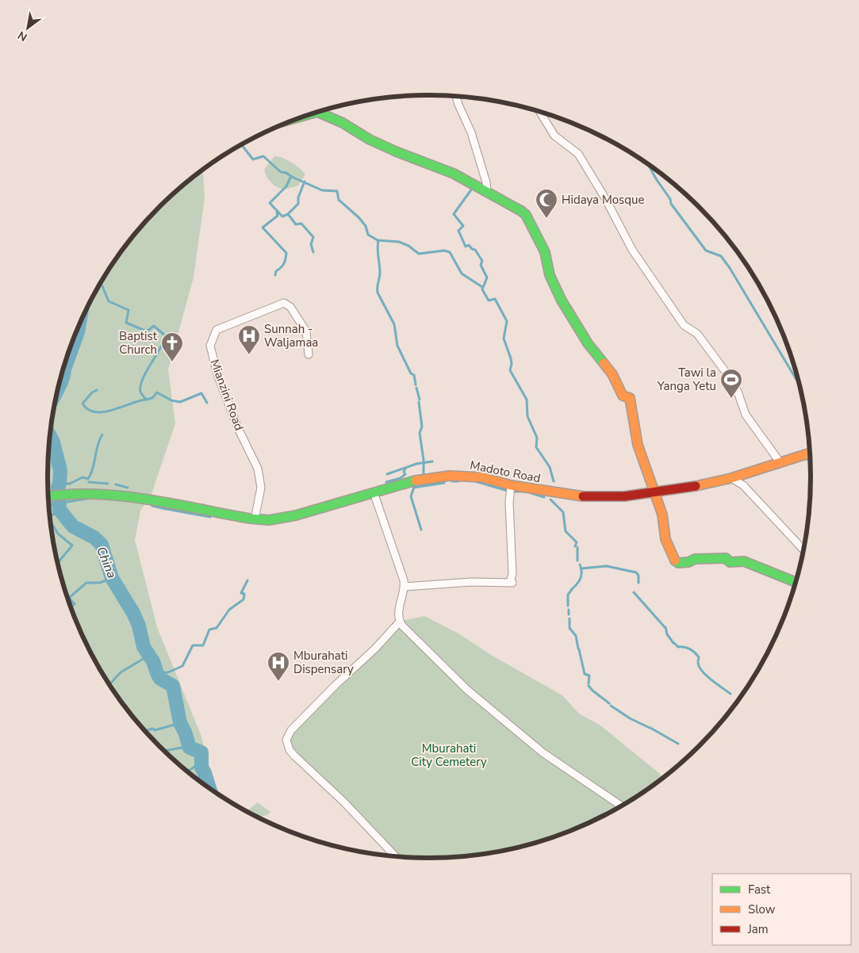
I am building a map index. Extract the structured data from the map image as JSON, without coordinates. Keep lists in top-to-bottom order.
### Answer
{
  "streets": {
    "street": ["Mianzini Road", "Madoto Road"]
  },
  "crossings": [
    ["Mianzini Road", "Madoto Road"]
  ],
  "water": ["China"],
  "parks": ["Mburahati City Cemetery"],
  "places": {
    "mosque": ["Hidaya Mosque"],
    "hospital": ["Sunnah - Waljamaa", "Mburahati Dispensary"],
    "church": ["Baptist Church"],
    "sports": ["Tawi la Yanga Yetu"]
  },
  "legend": ["Fast", "Slow", "Jam"],
  "north": "bottom left"
}
